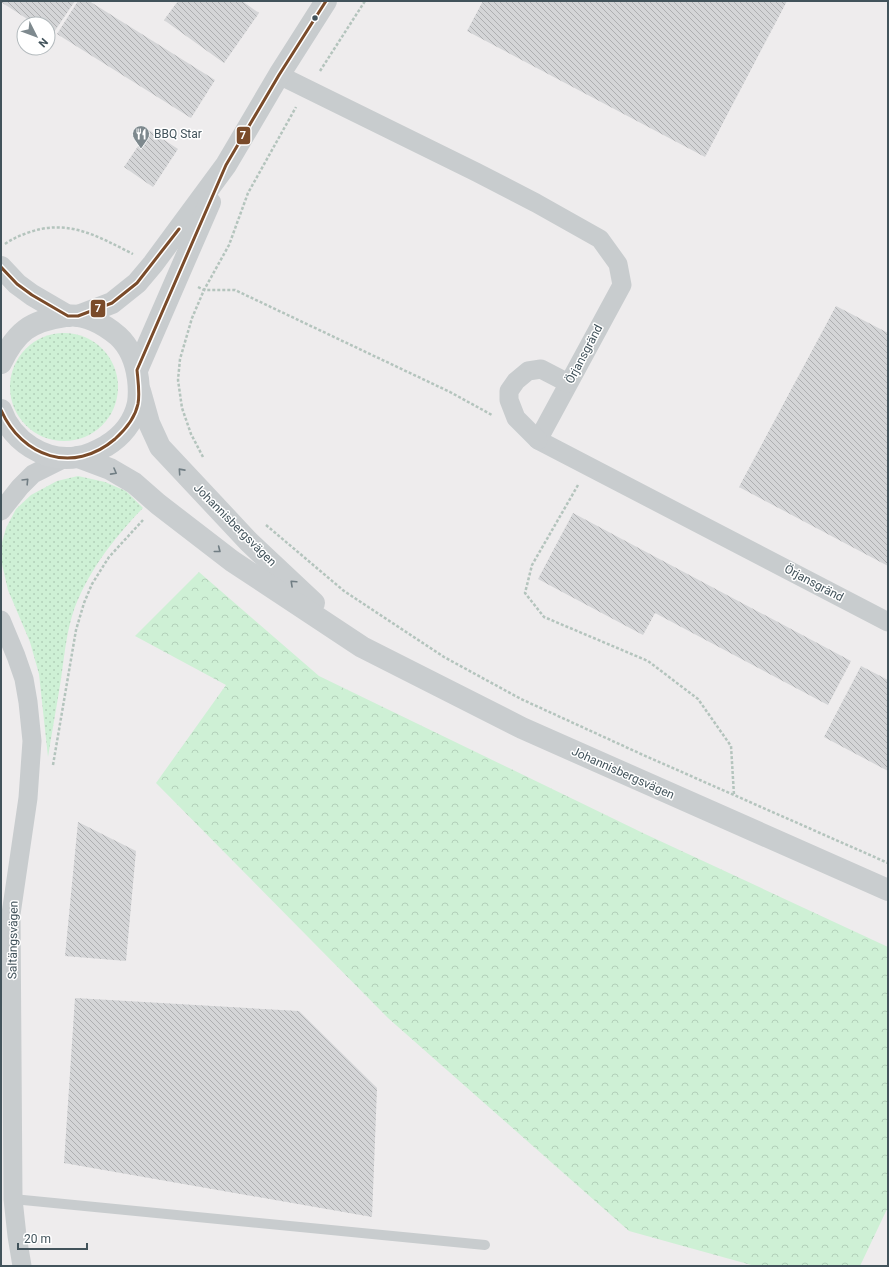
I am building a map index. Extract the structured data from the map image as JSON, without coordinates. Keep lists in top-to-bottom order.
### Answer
{
  "streets": {
    "main road": ["Johannisbergsvägen"],
    "street": ["Örjansgränd", "Saltängsvägen"]
  },
  "places": {
    "restaurant": ["BBQ Star"]
  },
  "lines": ["transit line 7"],
  "scale_bar": "20 m",
  "north": "bottom right"
}
